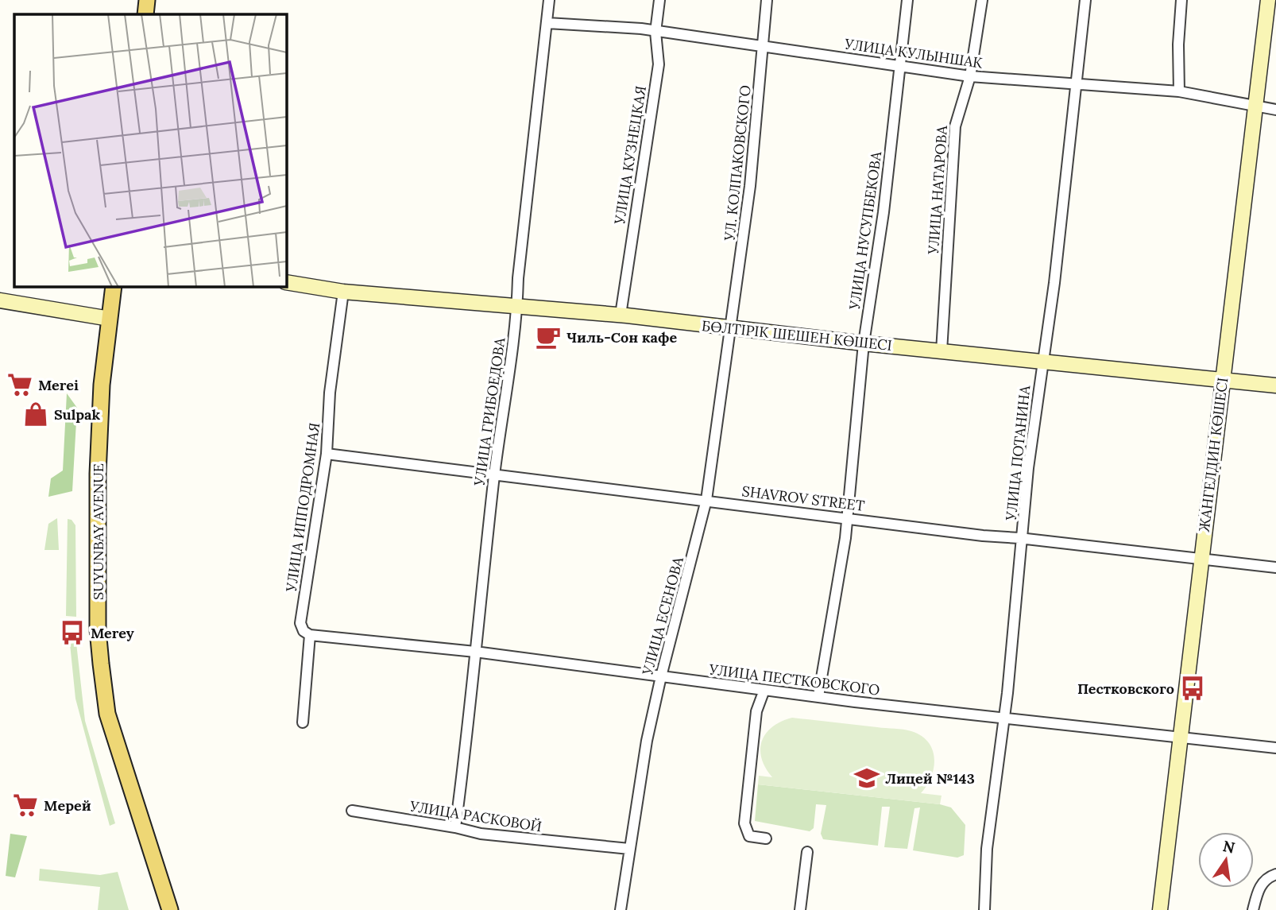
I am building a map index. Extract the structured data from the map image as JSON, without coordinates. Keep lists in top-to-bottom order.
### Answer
{
  "streets": {
    "main road": ["БӨЛТІРІК ШЕШЕН КӨШЕСІ", "ЖАНГЕЛДИН КӨШЕСІ", "SUYUNBAY AVENUE"],
    "street": [
      "УЛИЦА КУЛЫНШАК",
      "УЛИЦА КУЗНЕЦКАЯ",
      "УЛ. KОЛПАКОВСКОГО",
      "УЛИЦА НАТАРОВА",
      "УЛИЦА НУСУПБЕКОВА",
      "УЛИЦА ГРИБОЕДОВА",
      "УЛИЦА ПОТАНИНА",
      "SHAVROV STREET",
      "УЛИЦА ИППОДРОМНАЯ",
      "УЛИЦА ЕСЕНОВА",
      "УЛИЦА ПЕСТКОВСКОГО",
      "УЛИЦА РАСКОВОЙ"
    ]
  },
  "crossings": [
    ["УЛИЦА КУЛЫНШАК", "УЛИЦА КУЗНЕЦКАЯ"],
    ["УЛИЦА КУЛЫНШАК", "УЛ. KОЛПАКОВСКОГО"],
    ["УЛИЦА КУЛЫНШАК", "УЛИЦА НАТАРОВА"],
    ["УЛИЦА КУЛЫНШАК", "УЛИЦА НУСУПБЕКОВА"],
    ["УЛИЦА КУЛЫНШАК", "УЛИЦА ГРИБОЕДОВА"],
    ["УЛИЦА КУЛЫНШАК", "УЛИЦА ПОТАНИНА"],
    ["УЛИЦА КУЛЫНШАК", "ЖАНГЕЛДИН КӨШЕСІ"],
    ["УЛИЦА КУЗНЕЦКАЯ", "БӨЛТІРІК ШЕШЕН КӨШЕСІ"],
    ["УЛ. KОЛПАКОВСКОГО", "БӨЛТІРІК ШЕШЕН КӨШЕСІ"],
    ["УЛ. KОЛПАКОВСКОГО", "УЛИЦА ЕСЕНОВА"],
    ["УЛИЦА НАТАРОВА", "БӨЛТІРІК ШЕШЕН КӨШЕСІ"],
    ["УЛИЦА НУСУПБЕКОВА", "БӨЛТІРІК ШЕШЕН КӨШЕСІ"],
    ["УЛИЦА НУСУПБЕКОВА", "SHAVROV STREET"],
    ["УЛИЦА НУСУПБЕКОВА", "УЛИЦА ПЕСТКОВСКОГО"],
    ["БӨЛТІРІК ШЕШЕН КӨШЕСІ", "УЛИЦА ГРИБОЕДОВА"],
    ["БӨЛТІРІК ШЕШЕН КӨШЕСІ", "УЛИЦА ПОТАНИНА"],
    ["БӨЛТІРІК ШЕШЕН КӨШЕСІ", "ЖАНГЕЛДИН КӨШЕСІ"],
    ["БӨЛТІРІК ШЕШЕН КӨШЕСІ", "УЛИЦА ИППОДРОМНАЯ"],
    ["БӨЛТІРІК ШЕШЕН КӨШЕСІ", "УЛИЦА ЕСЕНОВА"],
    ["УЛИЦА ГРИБОЕДОВА", "SHAVROV STREET"],
    ["УЛИЦА ГРИБОЕДОВА", "УЛИЦА ПЕСТКОВСКОГО"],
    ["УЛИЦА ГРИБОЕДОВА", "УЛИЦА РАСКОВОЙ"],
    ["УЛИЦА ПОТАНИНА", "SHAVROV STREET"],
    ["УЛИЦА ПОТАНИНА", "УЛИЦА ПЕСТКОВСКОГО"],
    ["ЖАНГЕЛДИН КӨШЕСІ", "SHAVROV STREET"],
    ["ЖАНГЕЛДИН КӨШЕСІ", "УЛИЦА ПЕСТКОВСКОГО"],
    ["SHAVROV STREET", "УЛИЦА ИППОДРОМНАЯ"],
    ["SHAVROV STREET", "УЛИЦА ЕСЕНОВА"],
    ["УЛИЦА ИППОДРОМНАЯ", "УЛИЦА ПЕСТКОВСКОГО"],
    ["УЛИЦА ЕСЕНОВА", "УЛИЦА ПЕСТКОВСКОГО"],
    ["УЛИЦА ЕСЕНОВА", "УЛИЦА РАСКОВОЙ"]
  ],
  "places": {
    "cafe": ["Чиль-Сон кафе"],
    "supermarket": ["Merei", "Мерей"],
    "shop": ["Sulpak"],
    "bus stop": ["Merey", "Пестковского"],
    "school or university": ["Лицей №143"]
  },
  "north": "top"
}
